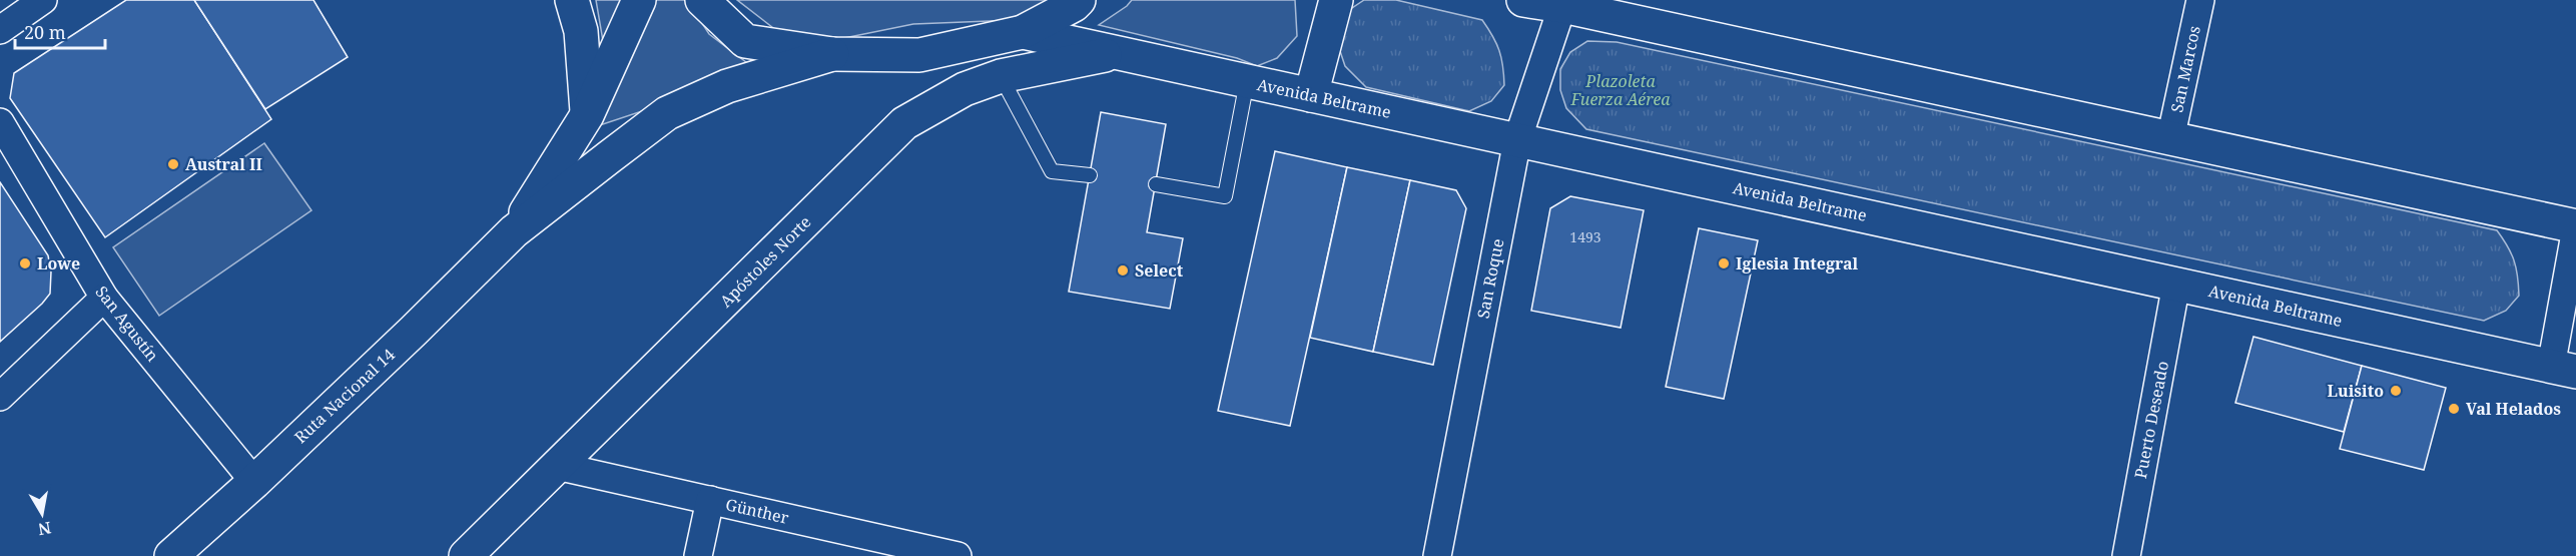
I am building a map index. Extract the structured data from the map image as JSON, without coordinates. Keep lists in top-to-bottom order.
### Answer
{
  "streets": {
    "main road": ["Avenida Beltrame", "Apóstoles Norte", "Ruta Nacional 14"],
    "street": [
      "San Marcos",
      "San Roque",
      "San Agustín",
      "Puerto Deseado",
      "Günther"
    ]
  },
  "crossings": [
    ["Avenida Beltrame", "Apóstoles Norte"],
    ["Avenida Beltrame", "San Roque"],
    ["Avenida Beltrame", "Ruta Nacional 14"],
    ["Avenida Beltrame", "Puerto Deseado"],
    ["Apóstoles Norte", "Günther"],
    ["San Agustín", "Ruta Nacional 14"]
  ],
  "parks": ["Plazoleta Fuerza Aérea"],
  "places": [
    "Austral II",
    "Lowe",
    "Iglesia Integral",
    "Select",
    "Luisito",
    "Val Helados"
  ],
  "house_numbers": ["1493"],
  "scale_bar": "20 m",
  "north": "bottom"
}
